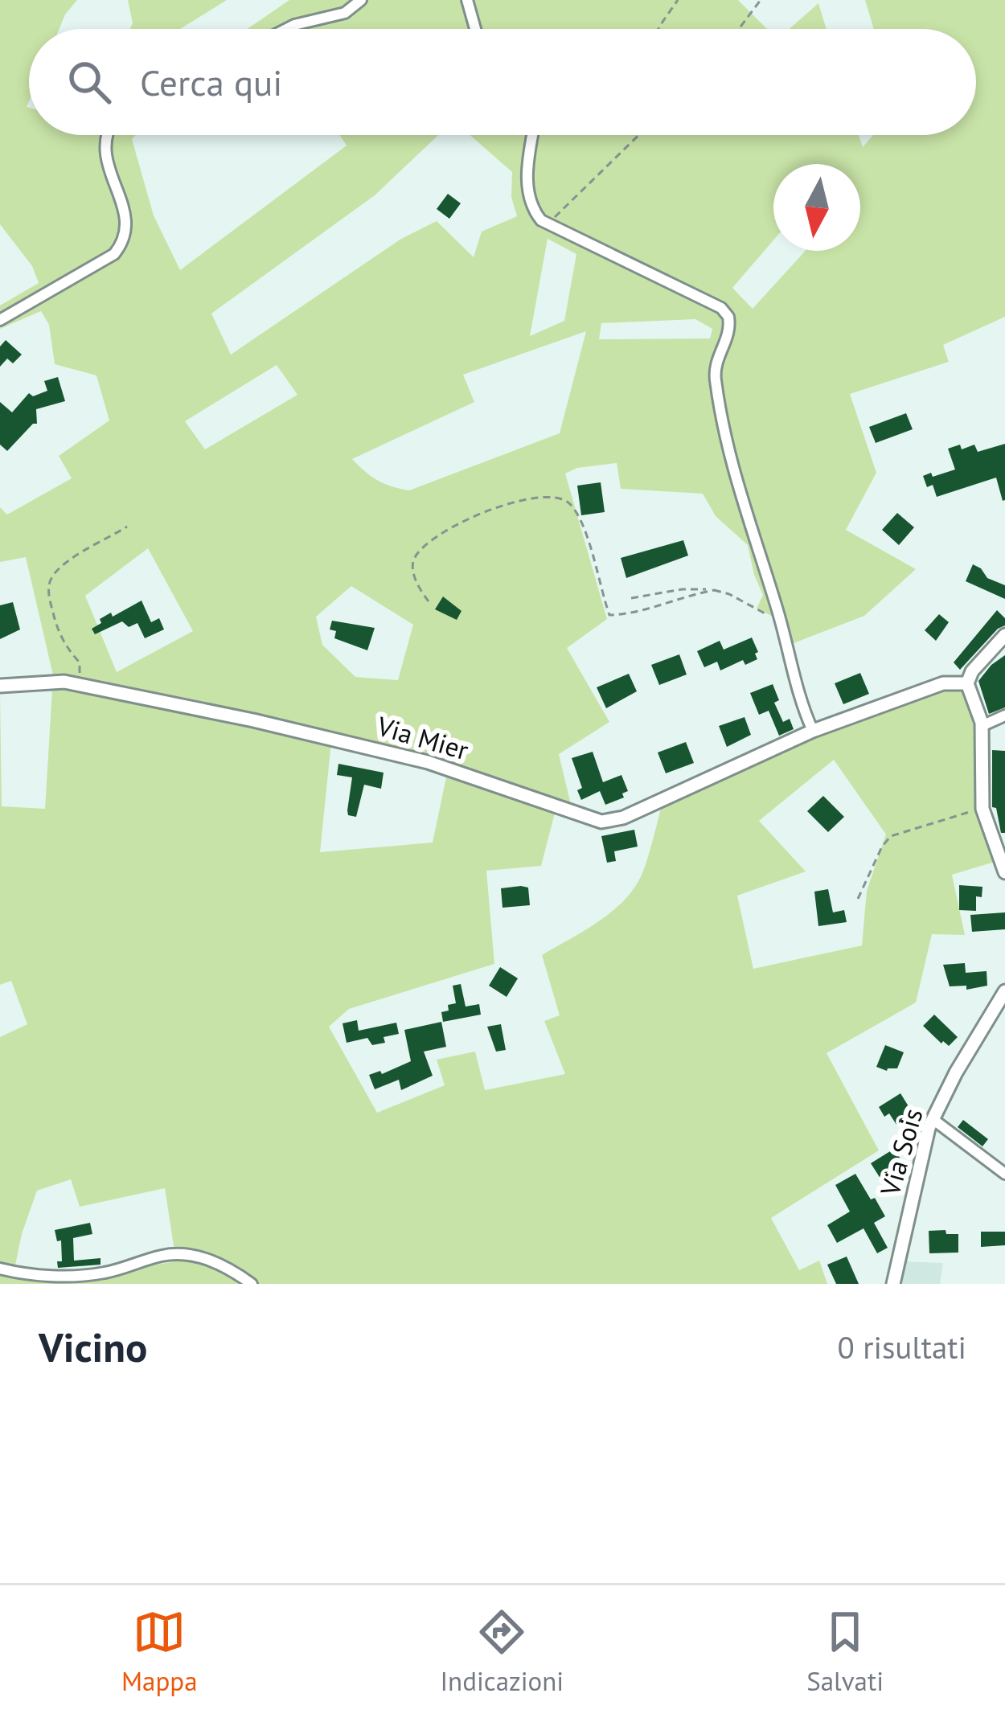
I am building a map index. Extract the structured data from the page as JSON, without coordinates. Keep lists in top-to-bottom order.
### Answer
{
  "streets": {
    "street": ["Via Mier", "Via Sois"]
  },
  "north": "bottom",
  "page": {
    "search": "Cerca qui",
    "heading": ["Vicino", "0 risultati"],
    "nav": ["Mappa", "Indicazioni", "Salvati"]
  }
}
